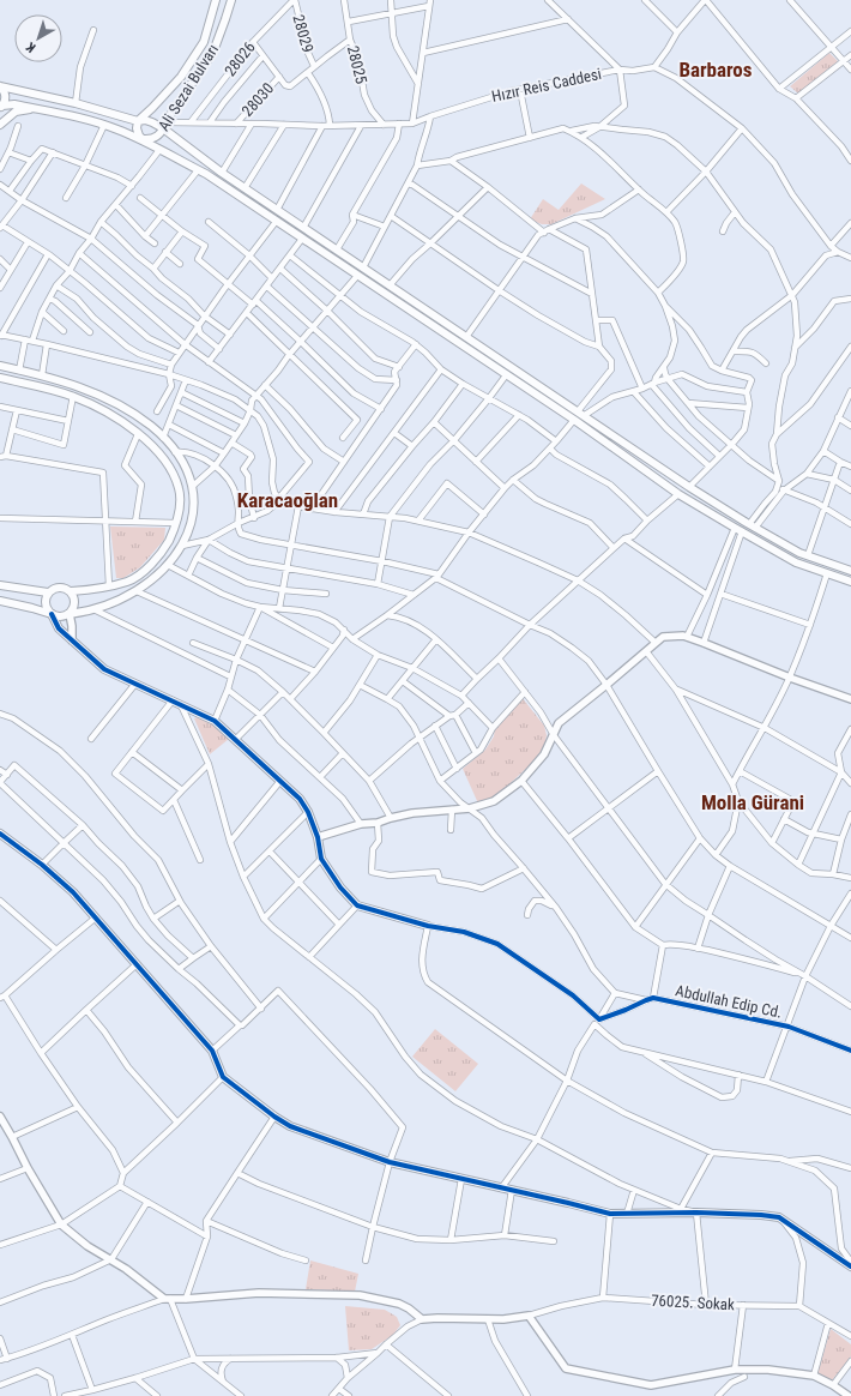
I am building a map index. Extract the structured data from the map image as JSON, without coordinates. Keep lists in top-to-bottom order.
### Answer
{
  "streets": {
    "main road": ["Ali Sezai Bulvarı"],
    "street": [
      "28029",
      "28026",
      "28025",
      "Hızır Reis Caddesi",
      "28030",
      "Abdullah Edip Cd.",
      "76025. Sokak"
    ]
  },
  "crossings": [
    ["28029", "28026"],
    ["28029", "Hızır Reis Caddesi"],
    ["28026", "Hızır Reis Caddesi"],
    ["28025", "Hızır Reis Caddesi"],
    ["Hızır Reis Caddesi", "Ali Sezai Bulvarı"],
    ["Hızır Reis Caddesi", "28030"]
  ],
  "districts": ["Barbaros", "Karacaoğlan", "Molla Gürani"],
  "north": "bottom left"
}
